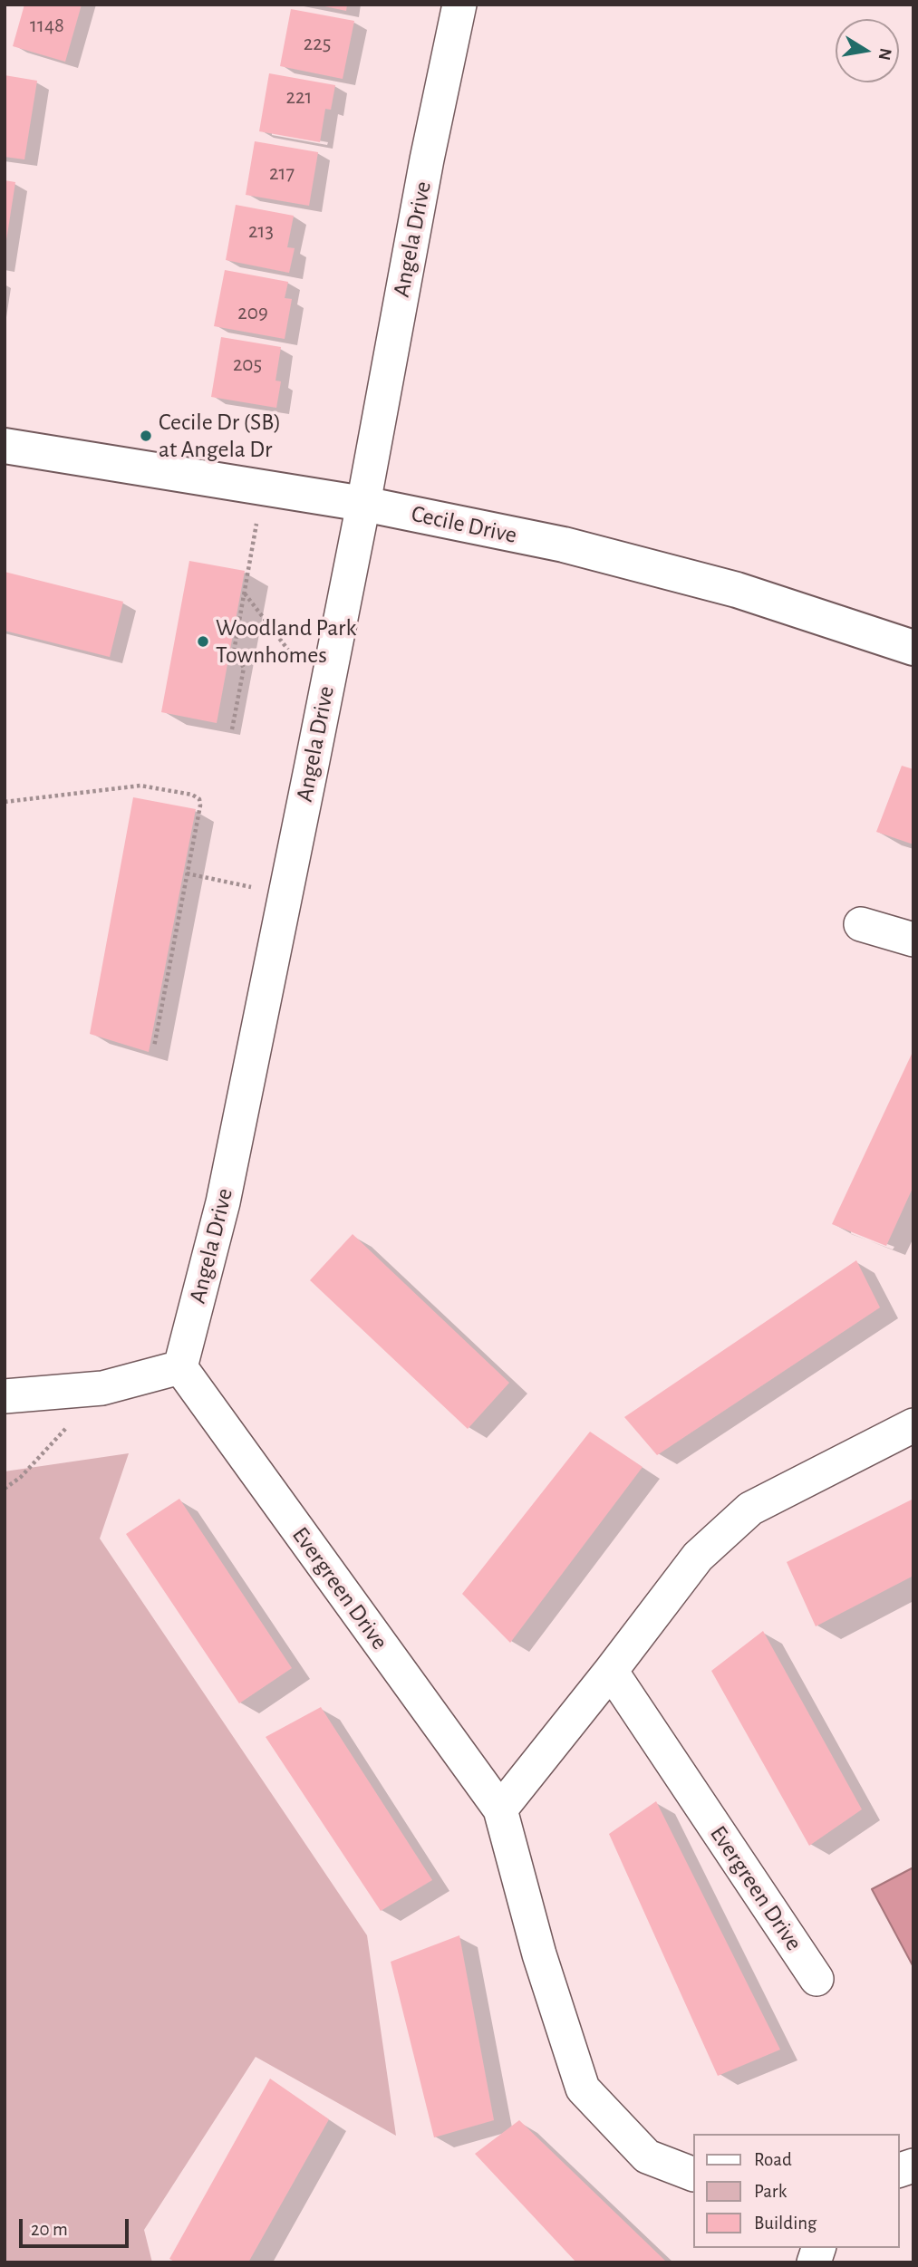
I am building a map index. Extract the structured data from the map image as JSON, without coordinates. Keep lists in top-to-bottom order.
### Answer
{
  "streets": {
    "street": ["Angela Drive", "Cecile Drive", "Evergreen Drive"]
  },
  "crossings": [
    ["Angela Drive", "Cecile Drive"],
    ["Angela Drive", "Evergreen Drive"]
  ],
  "places": ["Cecile Dr (SB) at Angela Dr", "Woodland Park Townhomes"],
  "house_numbers": [
    "1148",
    "225",
    "221",
    "217",
    "213",
    "209",
    "205"
  ],
  "legend": ["Road", "Park", "Building"],
  "scale_bar": "20 m",
  "north": "right"
}
